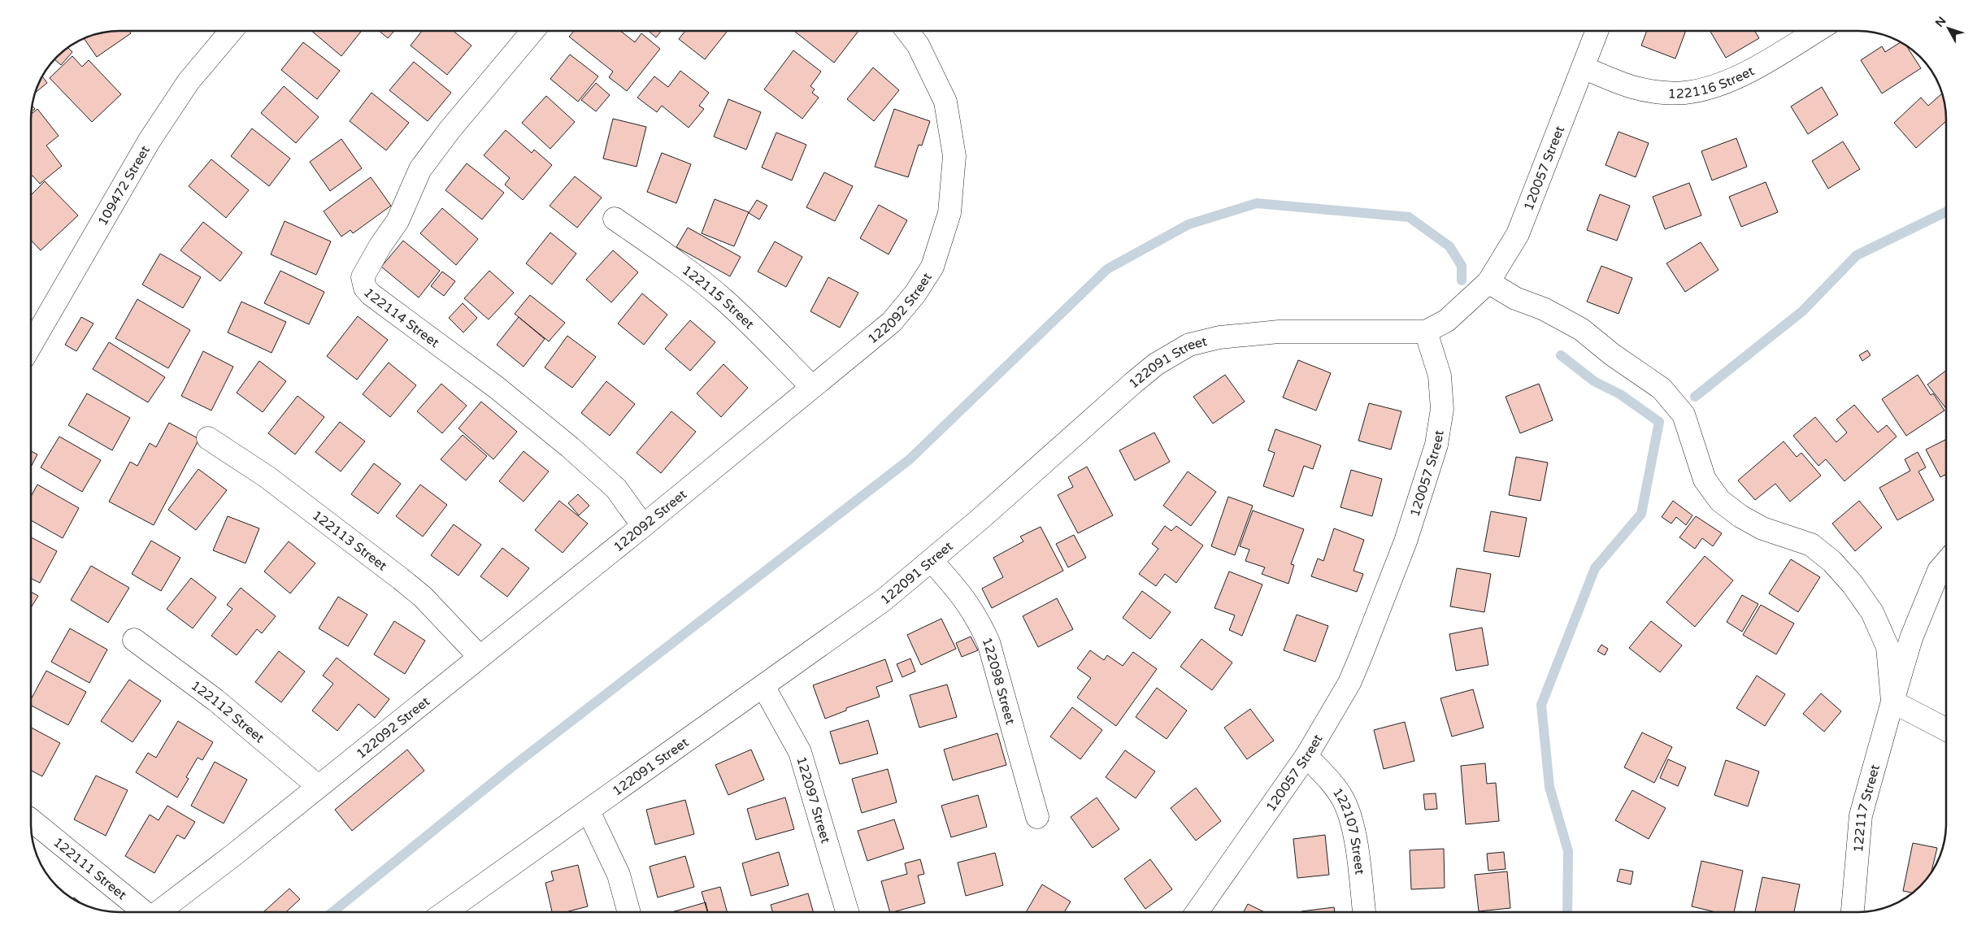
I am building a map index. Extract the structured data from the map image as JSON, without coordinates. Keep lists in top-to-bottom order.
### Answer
{
  "streets": {
    "street": [
      "122116 Street",
      "120057 Street",
      "109472 Street",
      "122115 Street",
      "122092 Street",
      "122114 Street",
      "122091 Street",
      "122113 Street",
      "122098 Street",
      "122112 Street",
      "122097 Street",
      "122117 Street",
      "122107 Street",
      "122111 Street"
    ]
  },
  "crossings": [
    ["122116 Street", "120057 Street"],
    ["120057 Street", "122091 Street"],
    ["120057 Street", "122107 Street"],
    ["122115 Street", "122092 Street"],
    ["122092 Street", "122114 Street"],
    ["122092 Street", "122113 Street"],
    ["122092 Street", "122112 Street"],
    ["122091 Street", "122098 Street"],
    ["122091 Street", "122097 Street"]
  ],
  "north": "top left"
}
